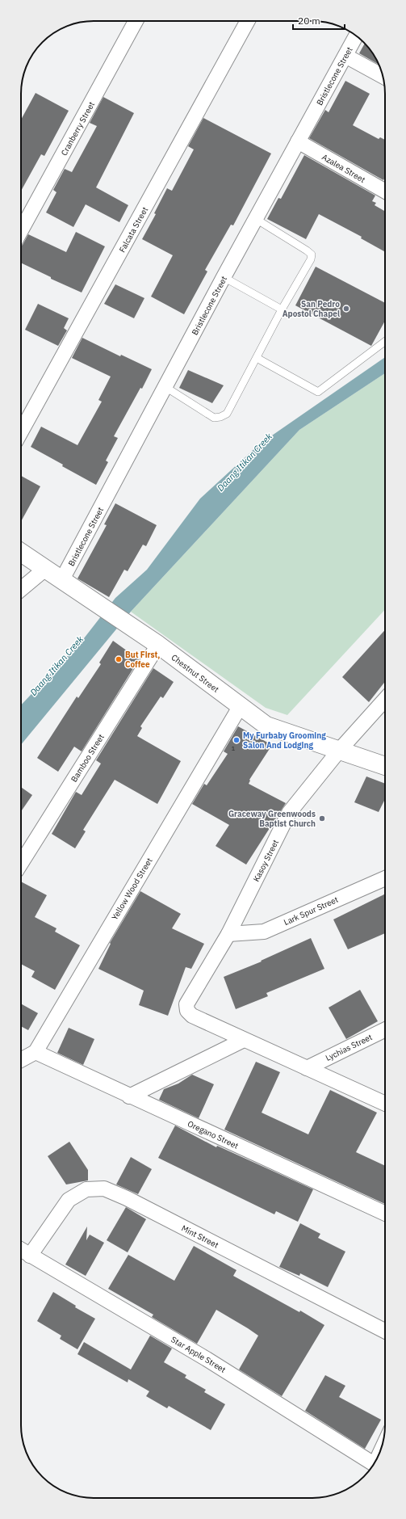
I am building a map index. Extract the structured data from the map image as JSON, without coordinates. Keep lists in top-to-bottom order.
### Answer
{
  "streets": {
    "street": [
      "Bristlecone Street",
      "Cranberry Street",
      "Azalea Street",
      "Falcata Street",
      "Chestnut Street",
      "Bamboo Street",
      "Kasoy Street",
      "Yellow Wood Street",
      "Lark Spur Street",
      "Lychias Street",
      "Oregano Street",
      "Mint Street",
      "Star Apple Street"
    ]
  },
  "crossings": [
    ["Bristlecone Street", "Azalea Street"],
    ["Bristlecone Street", "Chestnut Street"],
    ["Chestnut Street", "Bamboo Street"],
    ["Chestnut Street", "Kasoy Street"],
    ["Chestnut Street", "Yellow Wood Street"],
    ["Kasoy Street", "Lark Spur Street"],
    ["Yellow Wood Street", "Oregano Street"],
    ["Mint Street", "Star Apple Street"]
  ],
  "water": ["Daang Itikan Creek"],
  "places": [
    "San Pedro Apostol Chapel",
    "But First, Coffee",
    "My Furbaby Grooming Salon And Lodging",
    "Graceway Greenwoods Baptist Church"
  ],
  "house_numbers": ["1"],
  "scale_bar": "20 m"
}
